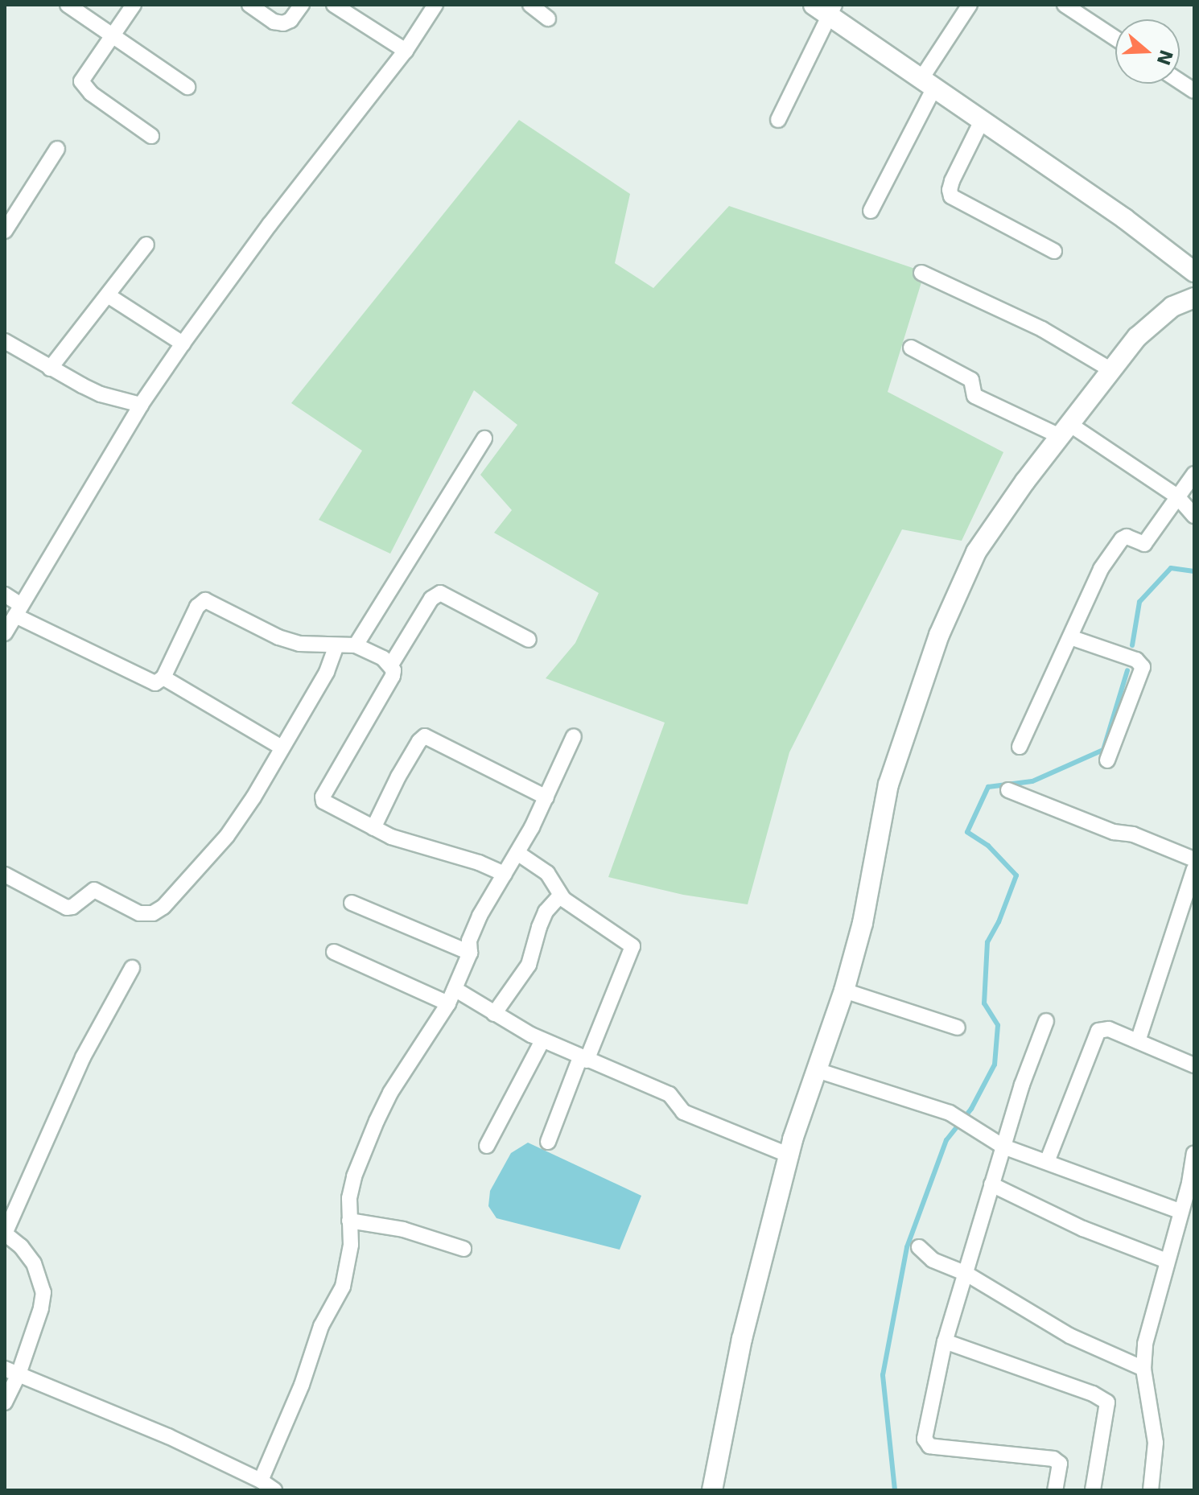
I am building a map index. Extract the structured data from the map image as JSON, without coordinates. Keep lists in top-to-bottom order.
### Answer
{
  "north": "right"
}
